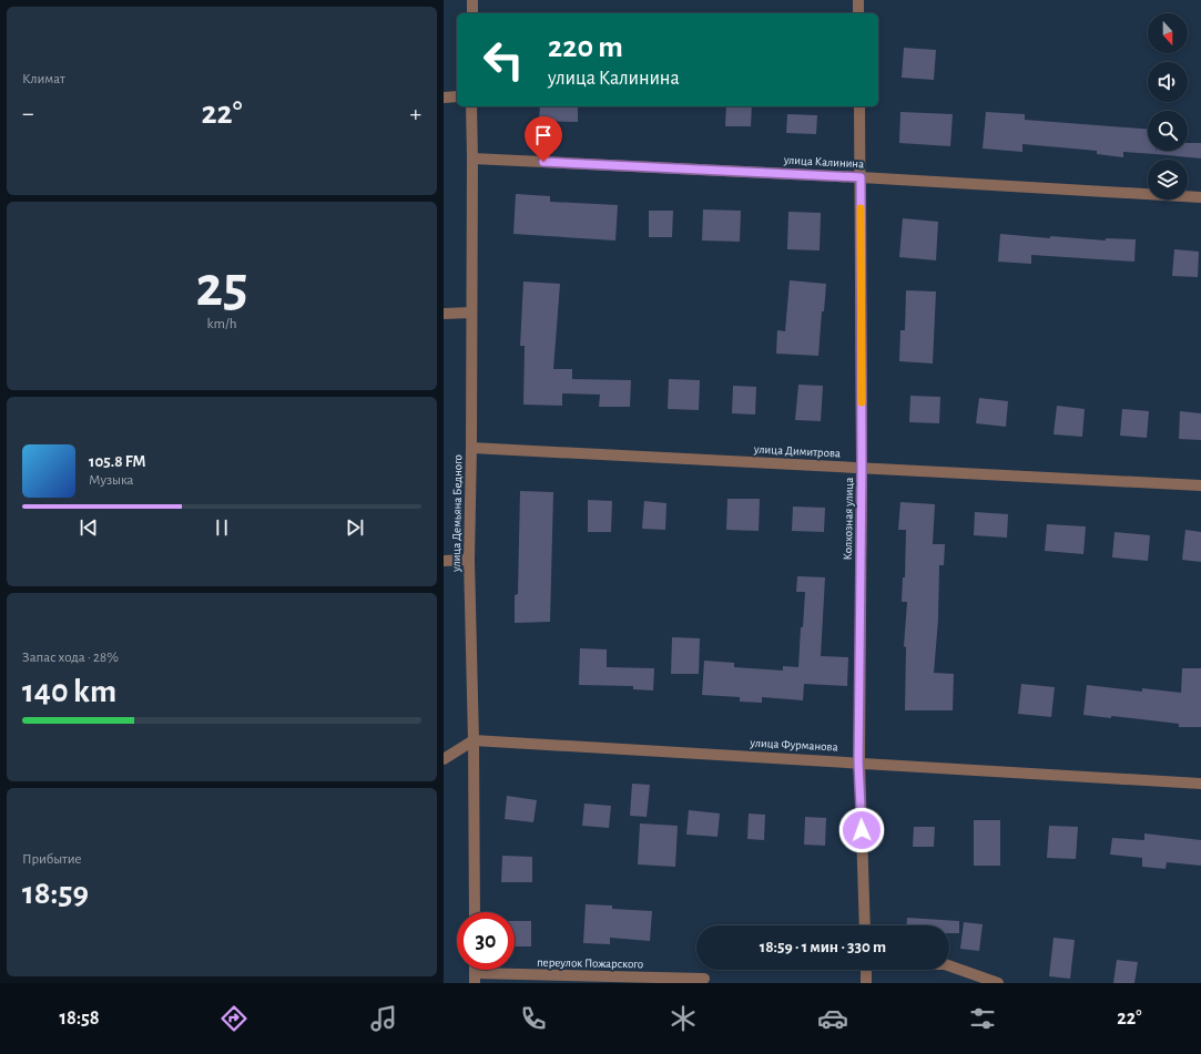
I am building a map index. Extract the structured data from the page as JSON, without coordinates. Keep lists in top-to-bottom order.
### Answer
{
  "streets": {
    "street": [
      "улица Калинина",
      "улица Димитрова",
      "улица Демьяна Бедного",
      "Колхозная улица",
      "улица Фурманова",
      "переулок Пожарского"
    ]
  },
  "crossings": [
    ["улица Калинина", "улица Демьяна Бедного"],
    ["улица Калинина", "Колхозная улица"],
    ["улица Димитрова", "улица Демьяна Бедного"],
    ["улица Димитрова", "Колхозная улица"],
    ["улица Демьяна Бедного", "улица Фурманова"],
    ["Колхозная улица", "улица Фурманова"]
  ],
  "north": "bottom",
  "page": {
    "tile": [
      "Климат",
      ["25", "km/h"],
      ["Запас хода · 28%", "140 km"],
      ["Прибытие", "18:59"]
    ],
    "turn": ["220 m", "улица Калинина"],
    "heat": ["−", "22°", "+"],
    "song": ["105.8 FM", "Музыка"],
    "limit": "30",
    "trip": "18:59 · 1 мин · 330 m",
    "tabs": ["18:58", "22°"]
  }
}
